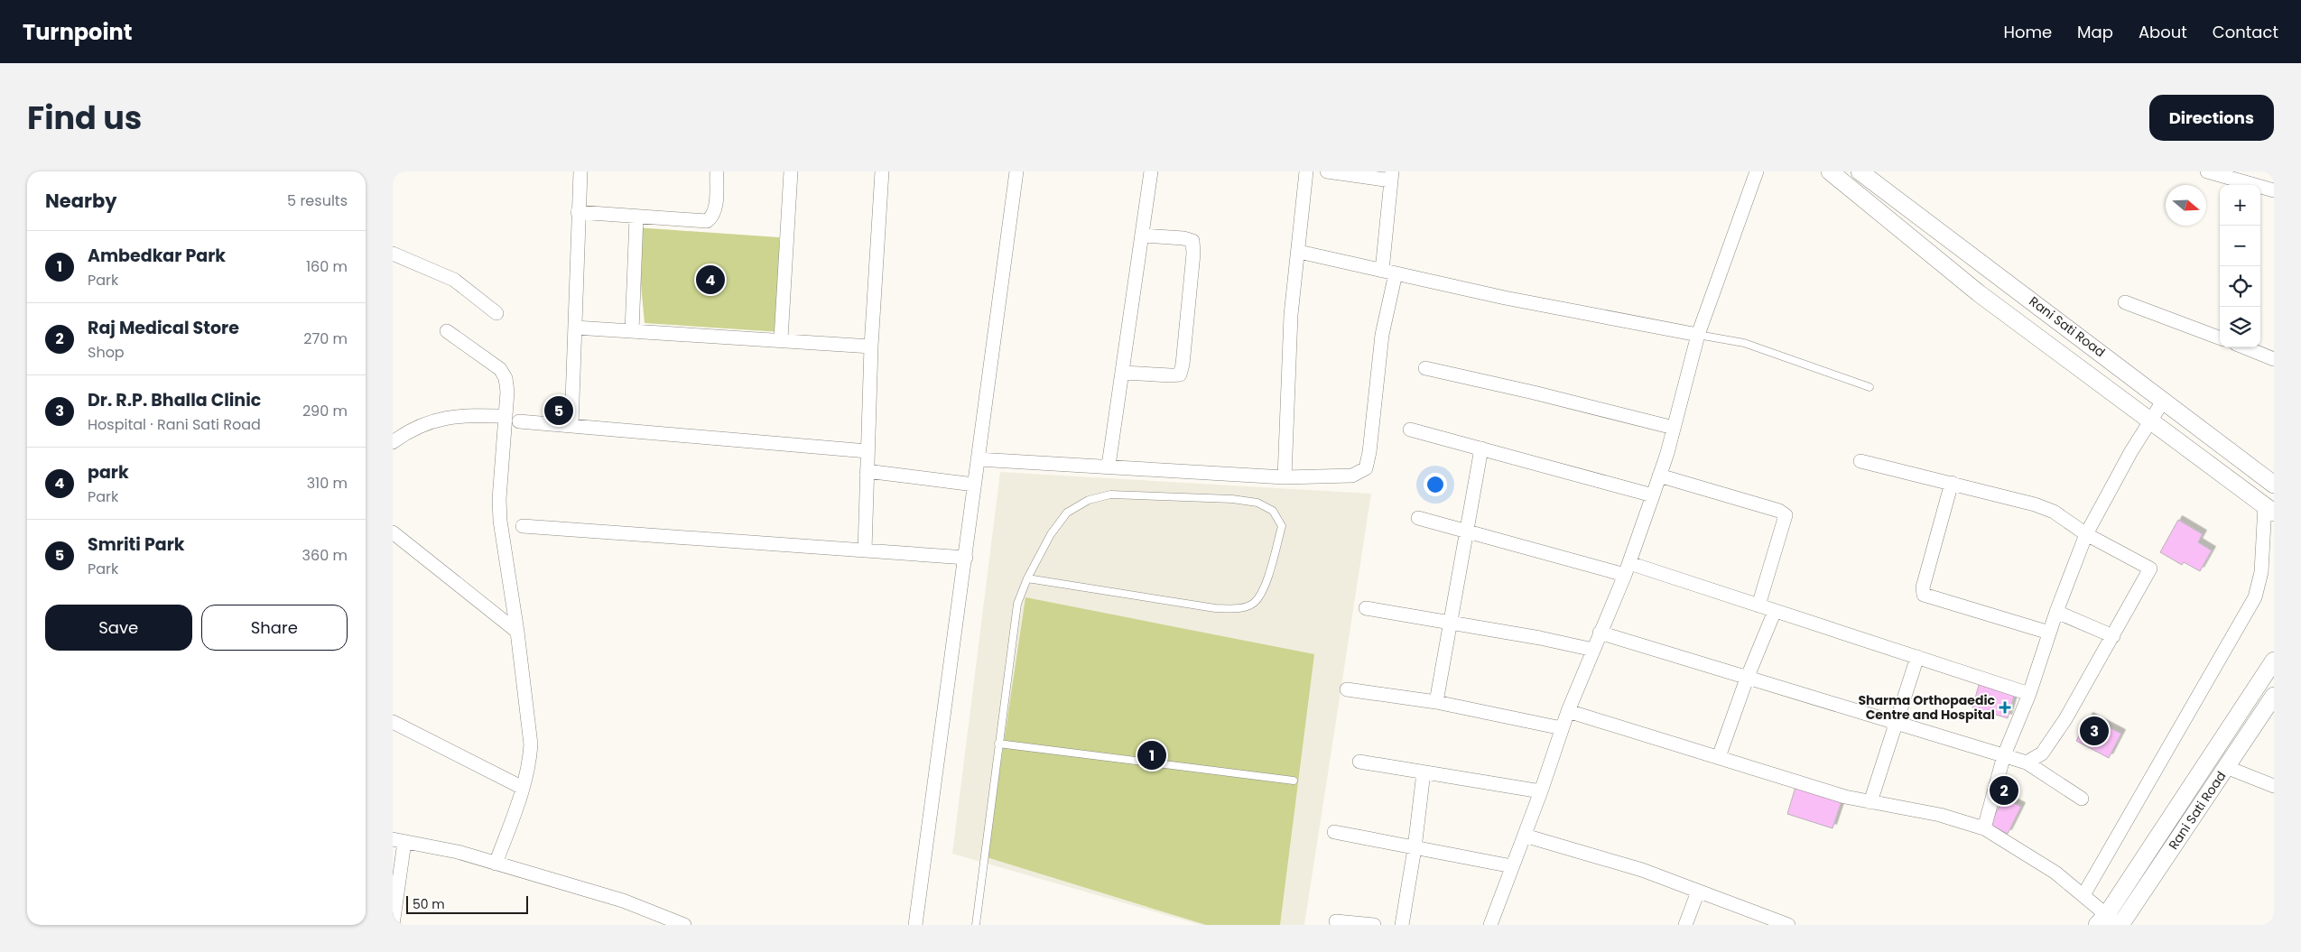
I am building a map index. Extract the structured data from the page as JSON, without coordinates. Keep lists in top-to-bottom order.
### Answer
{
  "streets": {
    "street": ["Rani Sati Road"]
  },
  "places": {
    "health": ["Sharma Orthopaedic Centre and Hospital"]
  },
  "scale_bar": "50 m",
  "north": "right",
  "page": {
    "header": "Turnpoint",
    "nav": [
      "Home",
      "Map",
      "About",
      "Contact"
    ],
    "title": "Find us",
    "buttons": [
      "Directions",
      ["Save", "Share"]
    ],
    "heading": ["Nearby", "5 results"],
    "map_buttons": ["+", "−"],
    "list": [
      {
        "mark": "1",
        "name": "Ambedkar Park",
        "note": "Park",
        "value": "160 m"
      },
      {
        "mark": "2",
        "name": "Raj Medical Store",
        "note": "Shop",
        "value": "270 m"
      },
      {
        "mark": "3",
        "name": "Dr. R.P. Bhalla Clinic",
        "note": "Hospital · Rani Sati Road",
        "value": "290 m"
      },
      {
        "mark": "4",
        "name": "park",
        "note": "Park",
        "value": "310 m"
      },
      {
        "mark": "5",
        "name": "Smriti Park",
        "note": "Park",
        "value": "360 m"
      }
    ],
    "pins": [
      "4",
      "5",
      "3",
      "1",
      "2"
    ],
    "scale": "50 m"
  }
}
